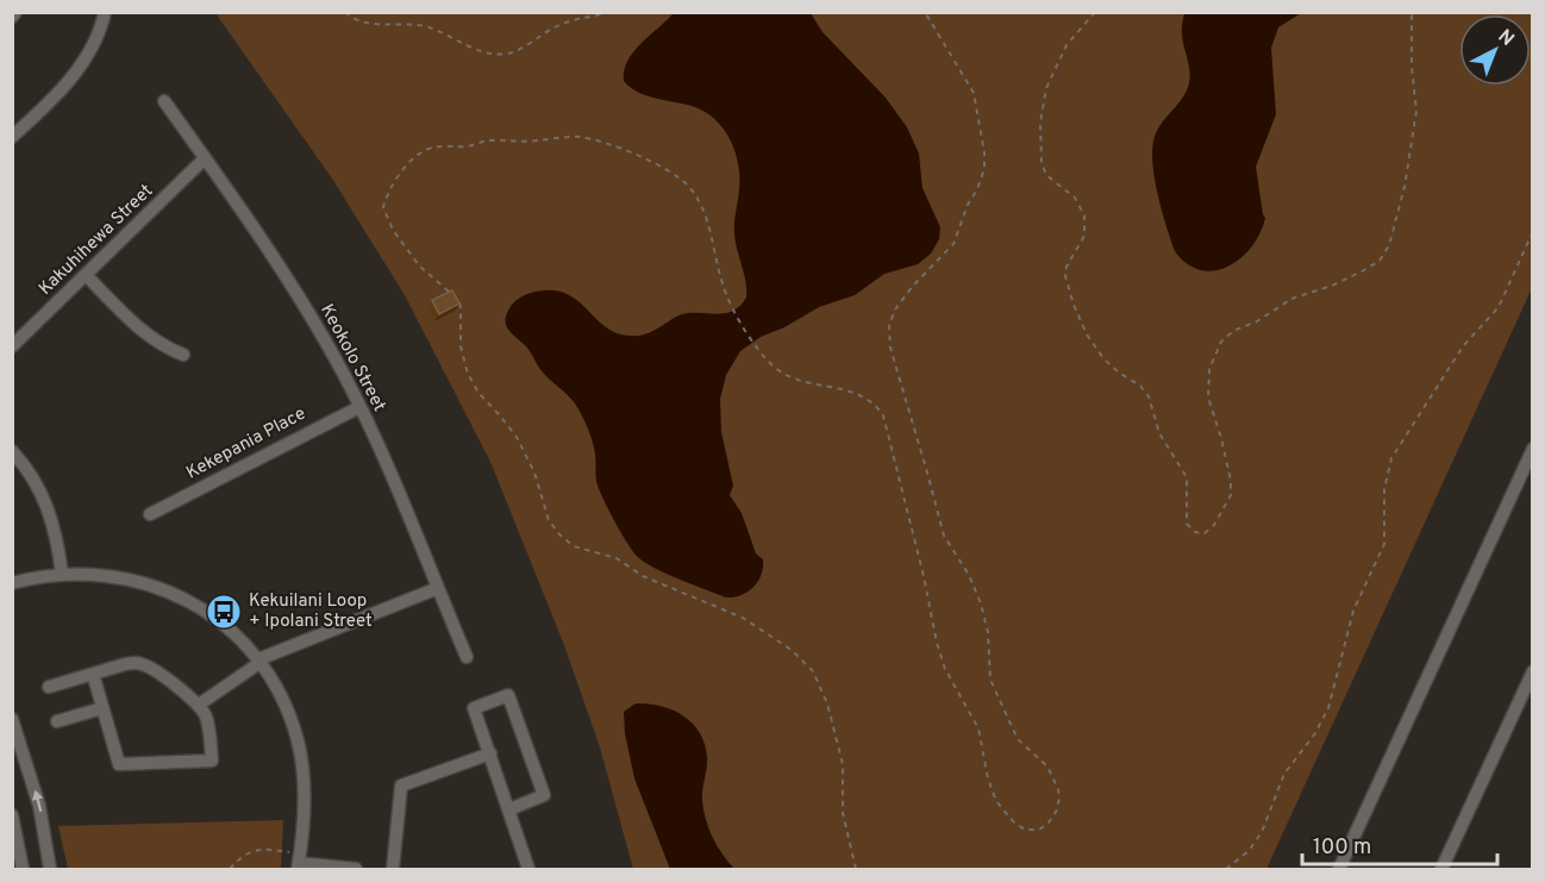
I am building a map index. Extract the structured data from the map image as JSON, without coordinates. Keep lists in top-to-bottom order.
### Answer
{
  "streets": {
    "street": ["Kakuhihewa Street", "Keokolo Street", "Kekepania Place"]
  },
  "crossings": [
    ["Kakuhihewa Street", "Keokolo Street"],
    ["Keokolo Street", "Kekepania Place"]
  ],
  "places": {
    "bus stop": ["Kekuilani Loop + Ipolani Street"]
  },
  "scale_bar": "100 m",
  "north": "top right"
}
